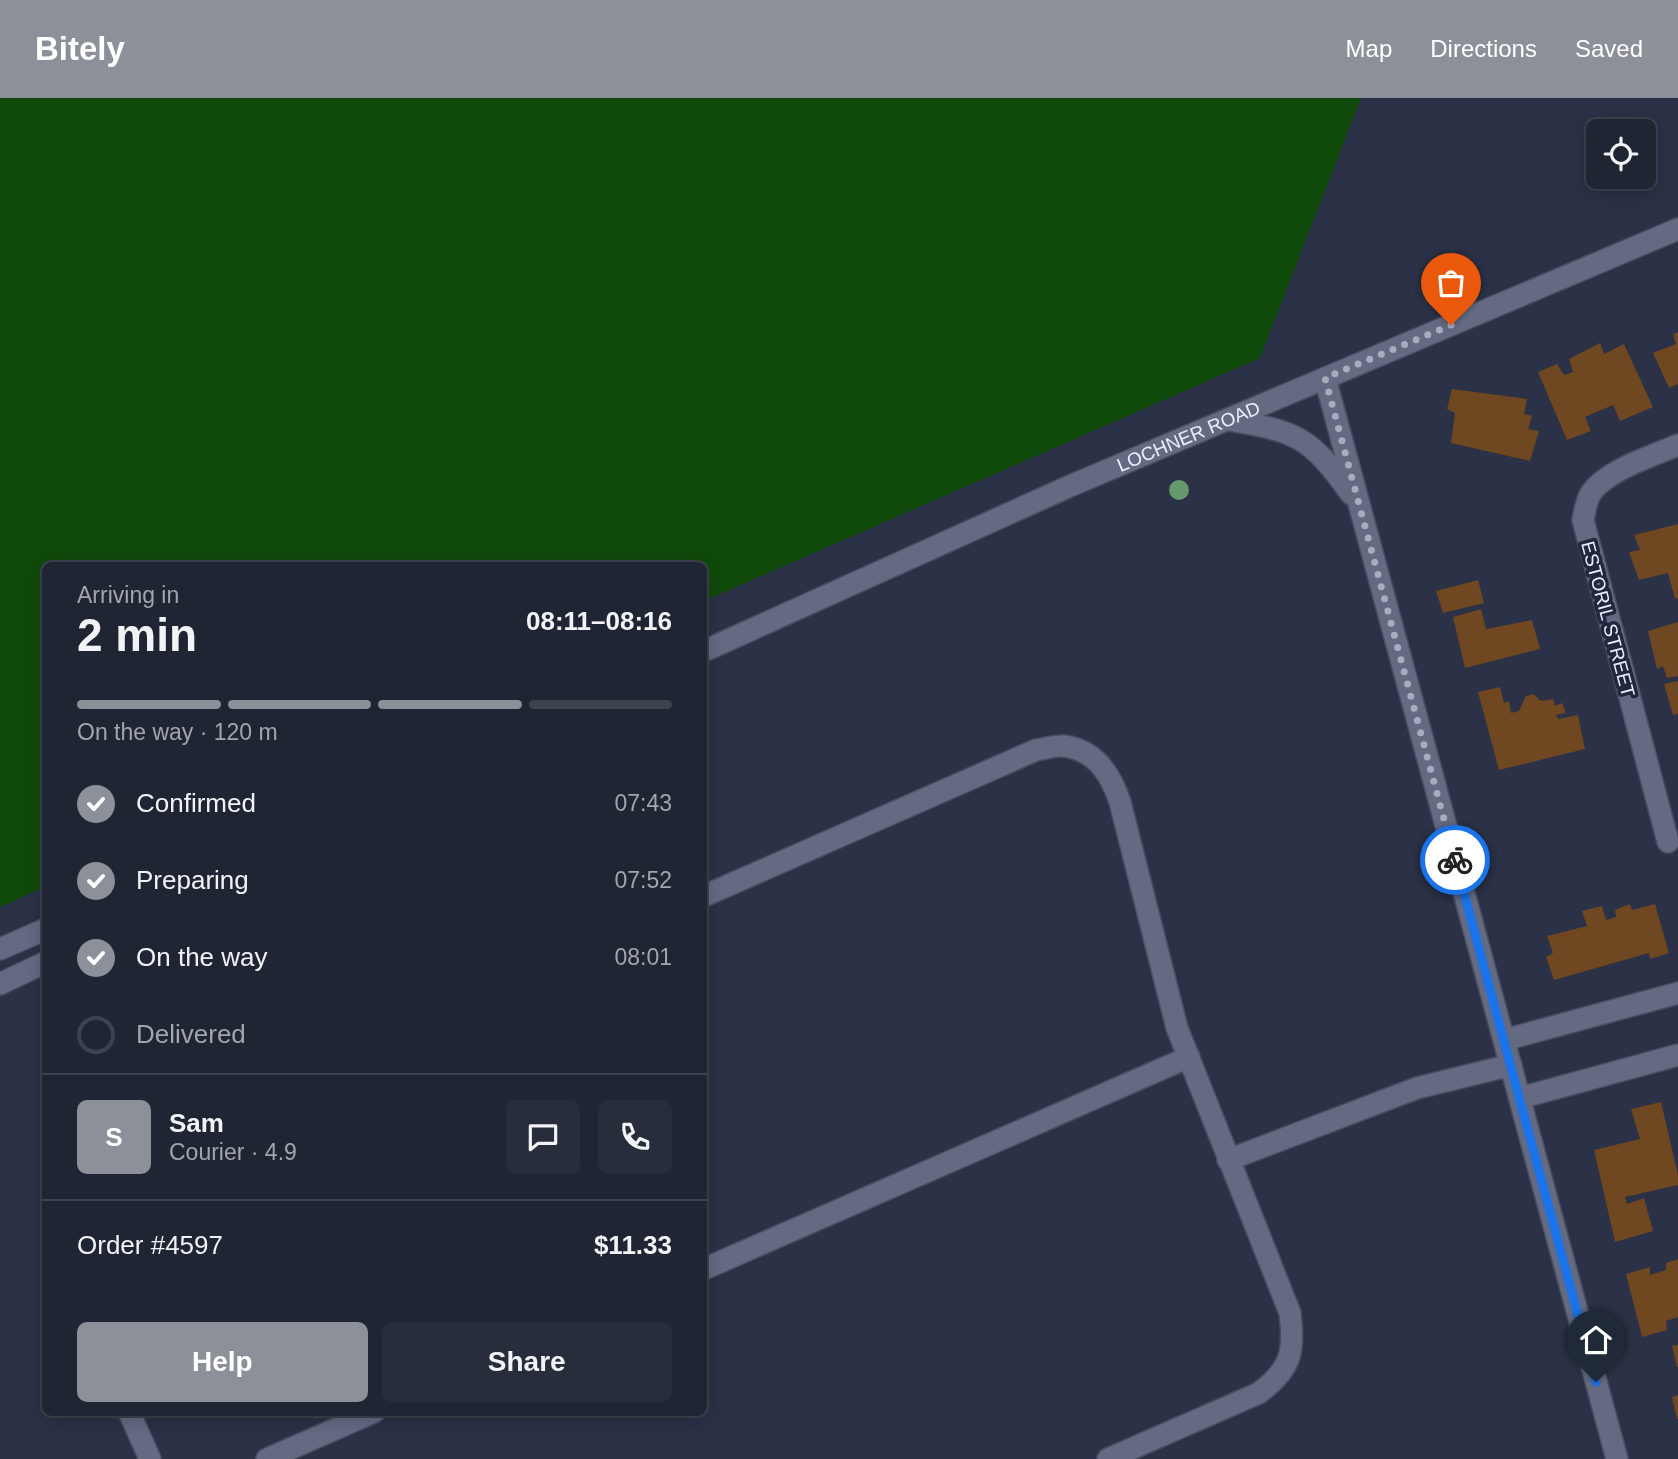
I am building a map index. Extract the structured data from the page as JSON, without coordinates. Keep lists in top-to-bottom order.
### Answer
{
  "streets": {
    "street": ["LOCHNER ROAD", "ESTORIL STREET"]
  },
  "page": {
    "header": "Bitely",
    "nav": ["Map", "Directions", "Saved"],
    "heading": ["2 min", "Arriving in", "08:11–08:16"],
    "panel": [
      "Sam",
      "Courier · 4.9",
      "Order #4597",
      "$11.33"
    ],
    "bar": "On the way · 120 m",
    "list": [
      ["Confirmed", "07:43"],
      ["Preparing", "07:52"],
      ["On the way", "08:01"],
      "Delivered"
    ],
    "round": "S",
    "buttons": ["Help", "Share"]
  }
}
